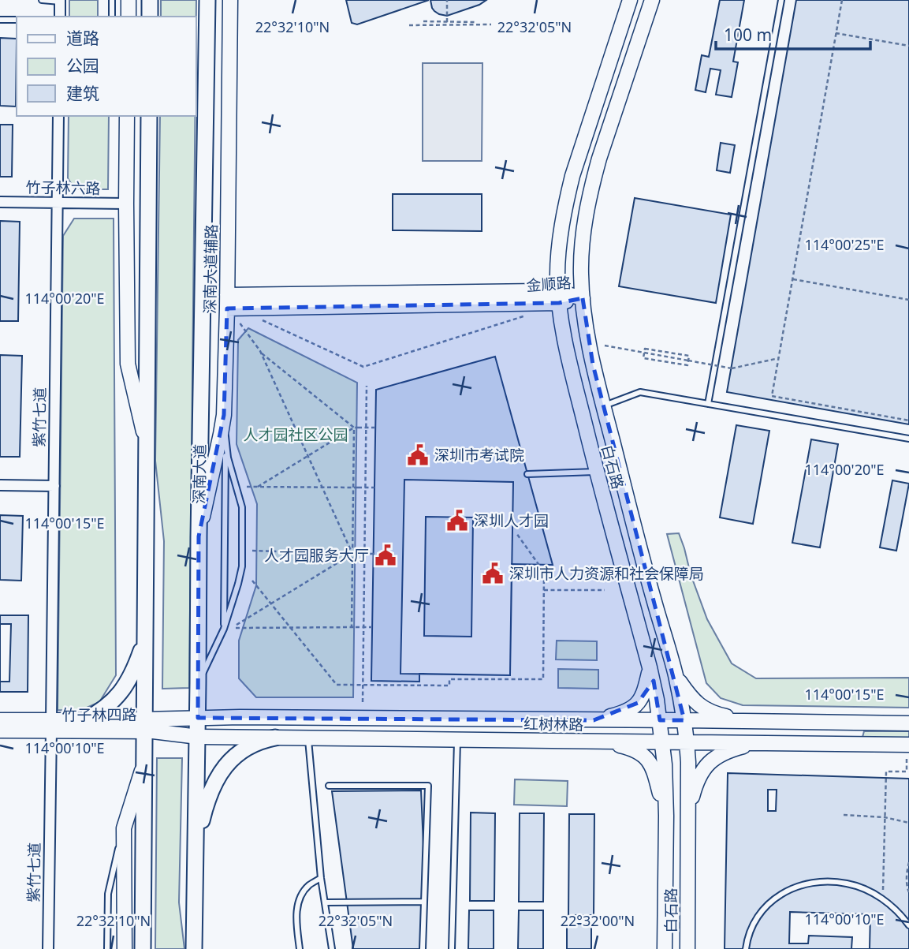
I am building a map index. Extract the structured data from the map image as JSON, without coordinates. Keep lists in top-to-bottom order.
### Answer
{
  "streets": {
    "main road": [
      "深南大道辅路",
      "金顺路",
      "白石路",
      "深南大道",
      "竹子林四路",
      "红树林路"
    ],
    "street": ["竹子林六路", "紫竹七道"]
  },
  "crossings": [
    ["竹子林六路", "紫竹七道"],
    ["深南大道辅路", "金顺路"],
    ["深南大道辅路", "深南大道"],
    ["金顺路", "白石路"],
    ["紫竹七道", "竹子林四路"],
    ["白石路", "红树林路"],
    ["深南大道", "竹子林四路"],
    ["深南大道", "红树林路"],
    ["竹子林四路", "红树林路"]
  ],
  "parks": ["人才园社区公园"],
  "places": {
    "public building": [
      "深圳市考试院",
      "深圳人才园",
      "人才园服务大厅",
      "深圳市人力资源和社会保障局"
    ]
  },
  "legend": ["道路", "公园", "建筑"],
  "scale_bar": "100 m",
  "coordinates": [
    "22°32'10\"N",
    "22°32'05\"N",
    "114°00'25\"E",
    "114°00'20\"E",
    "114°00'15\"E",
    "114°00'10\"E",
    "22°32'00\"N"
  ]
}
